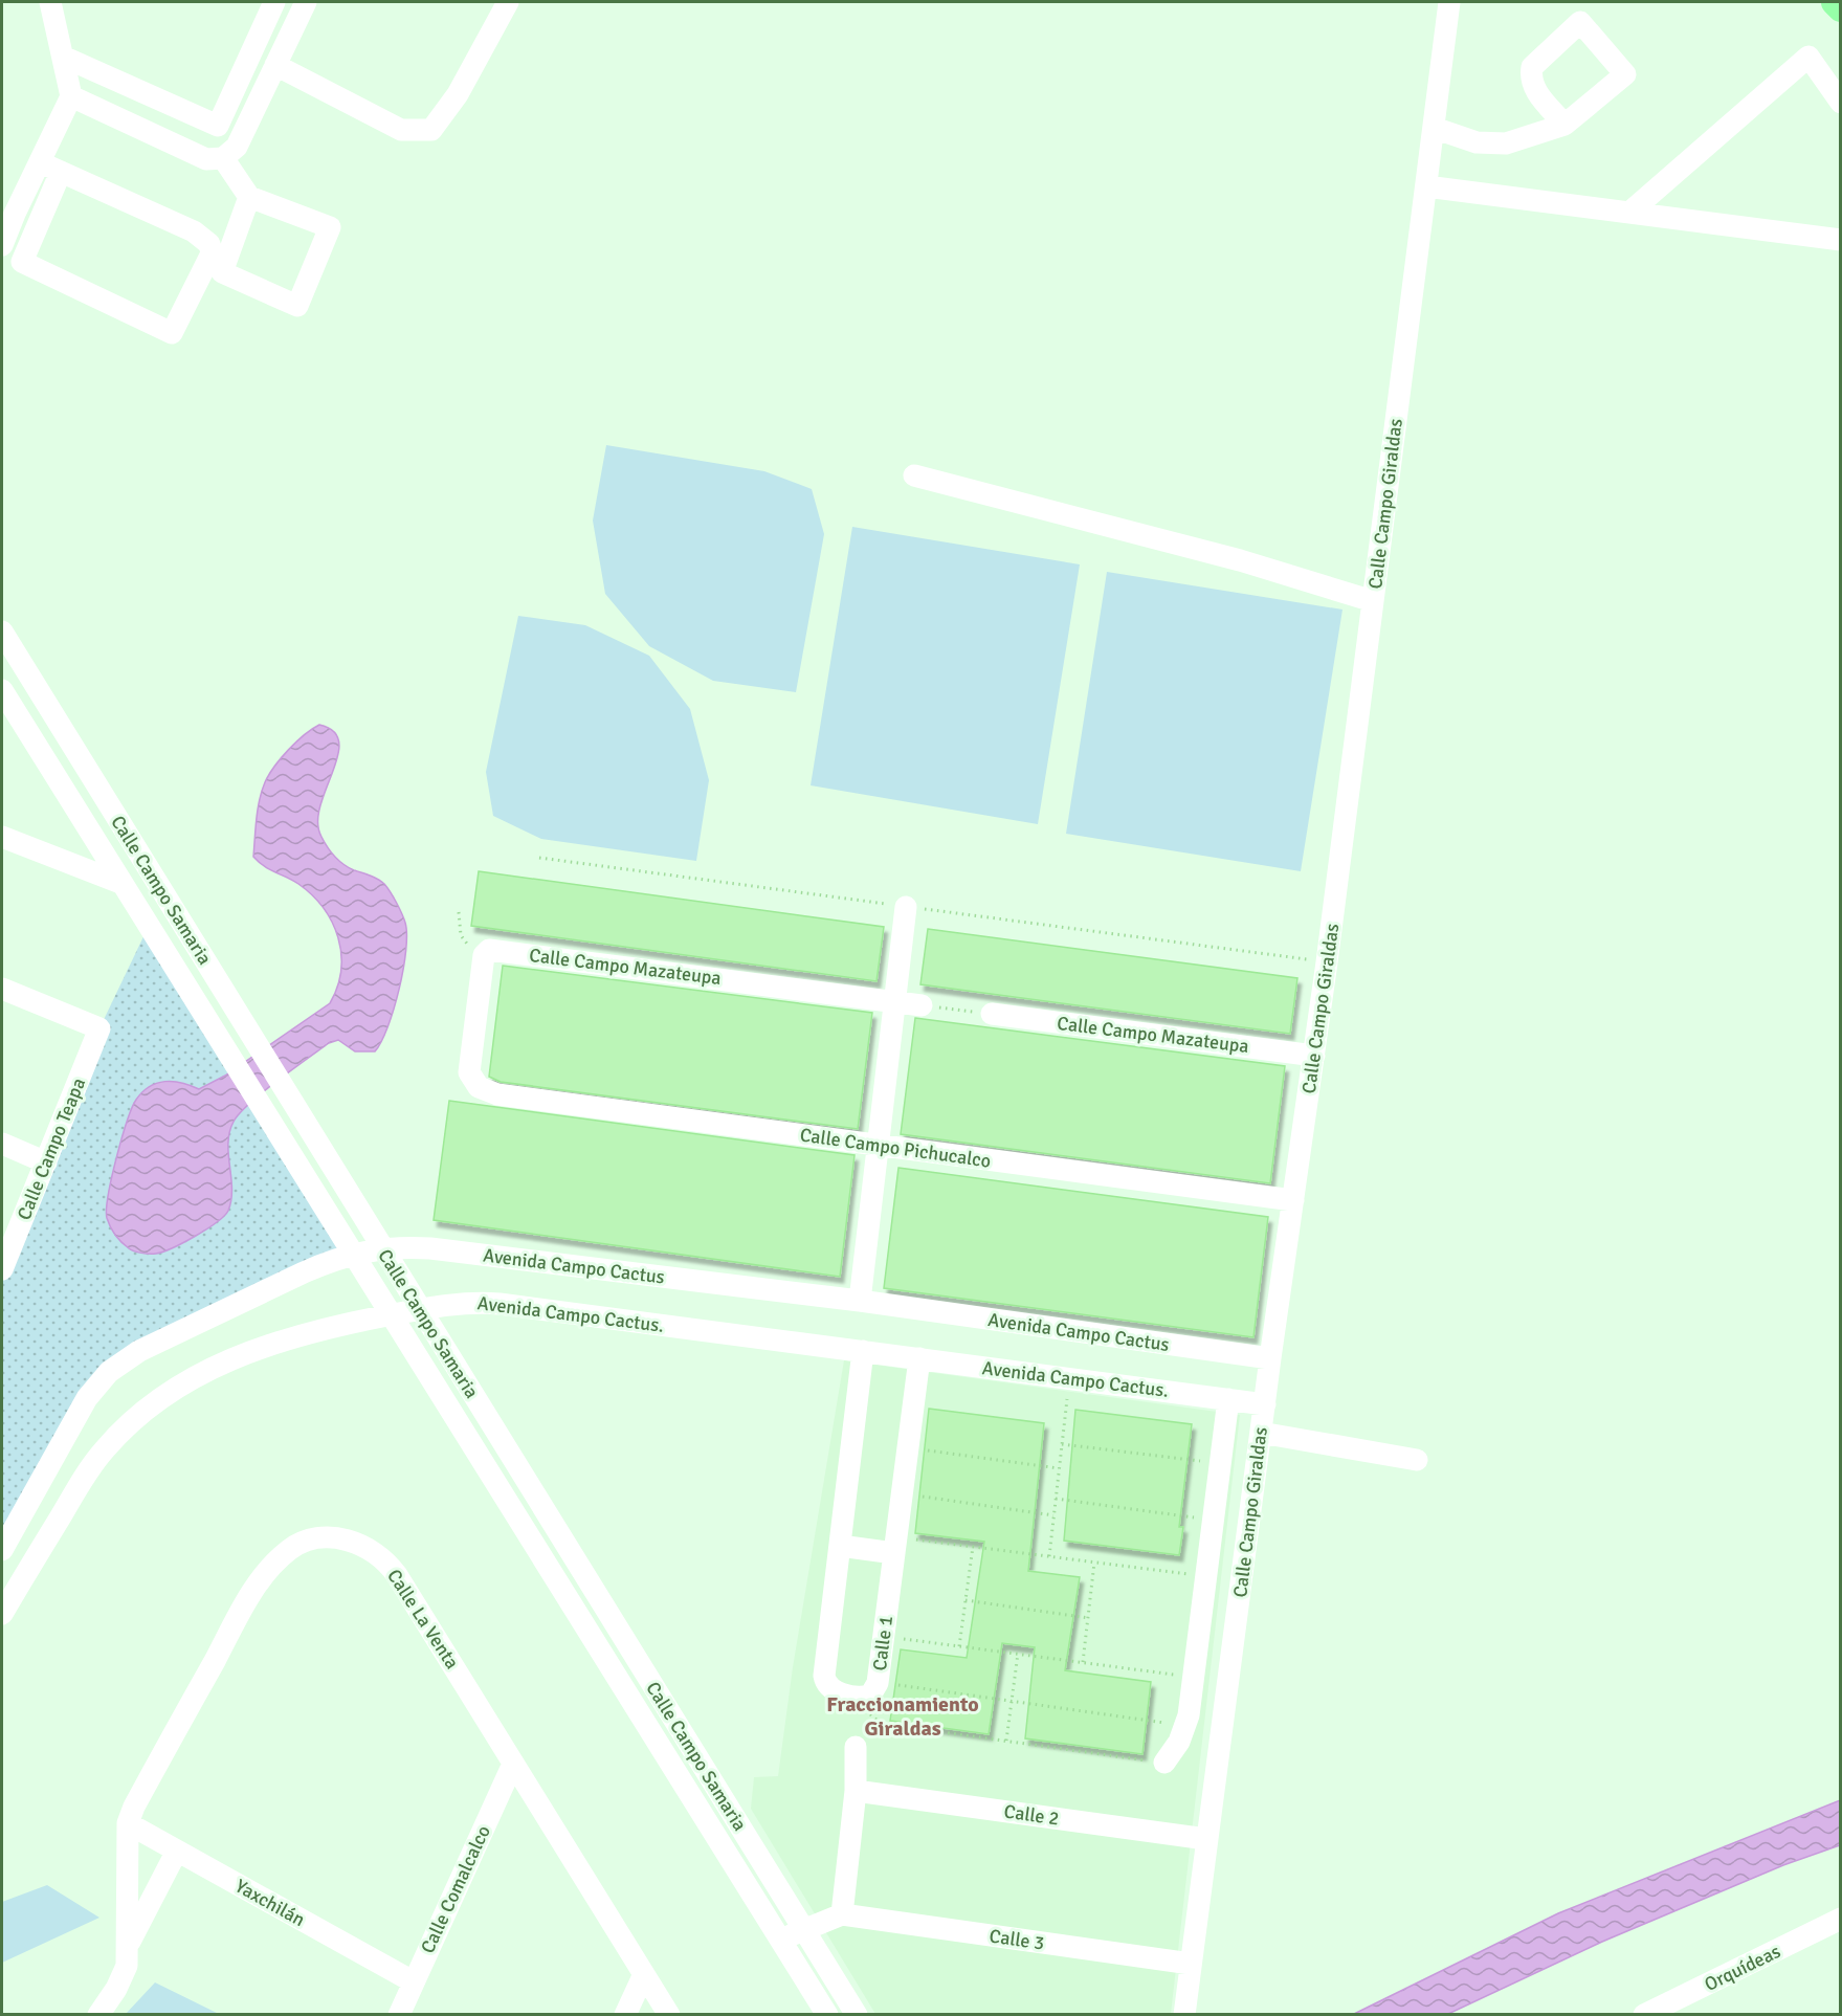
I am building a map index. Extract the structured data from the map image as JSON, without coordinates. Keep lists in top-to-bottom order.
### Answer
{
  "streets": {
    "street": [
      "Calle Campo Giraldas",
      "Calle Campo Samaria",
      "Calle Campo Mazateupa",
      "Calle Campo Pichucalco",
      "Calle Campo Teapa",
      "Avenida Campo Cactus",
      "Avenida Campo Cactus.",
      "Calle La Venta",
      "Calle 1",
      "Calle 2",
      "Calle Comalcalco",
      "Yaxchilán",
      "Calle 3",
      "Orquídeas"
    ]
  },
  "crossings": [
    ["Calle Campo Giraldas", "Calle Campo Mazateupa"],
    ["Calle Campo Giraldas", "Calle Campo Pichucalco"],
    ["Calle Campo Giraldas", "Avenida Campo Cactus"],
    ["Calle Campo Giraldas", "Avenida Campo Cactus."],
    ["Calle Campo Giraldas", "Calle 2"],
    ["Calle Campo Giraldas", "Calle 3"],
    ["Calle Campo Samaria", "Avenida Campo Cactus"],
    ["Calle Campo Samaria", "Avenida Campo Cactus."],
    ["Calle Campo Mazateupa", "Calle Campo Pichucalco"],
    ["Avenida Campo Cactus.", "Calle 1"],
    ["Calle La Venta", "Calle Comalcalco"],
    ["Calle La Venta", "Yaxchilán"],
    ["Calle Comalcalco", "Yaxchilán"]
  ],
  "districts": ["Fraccionamiento Giraldas"]
}
